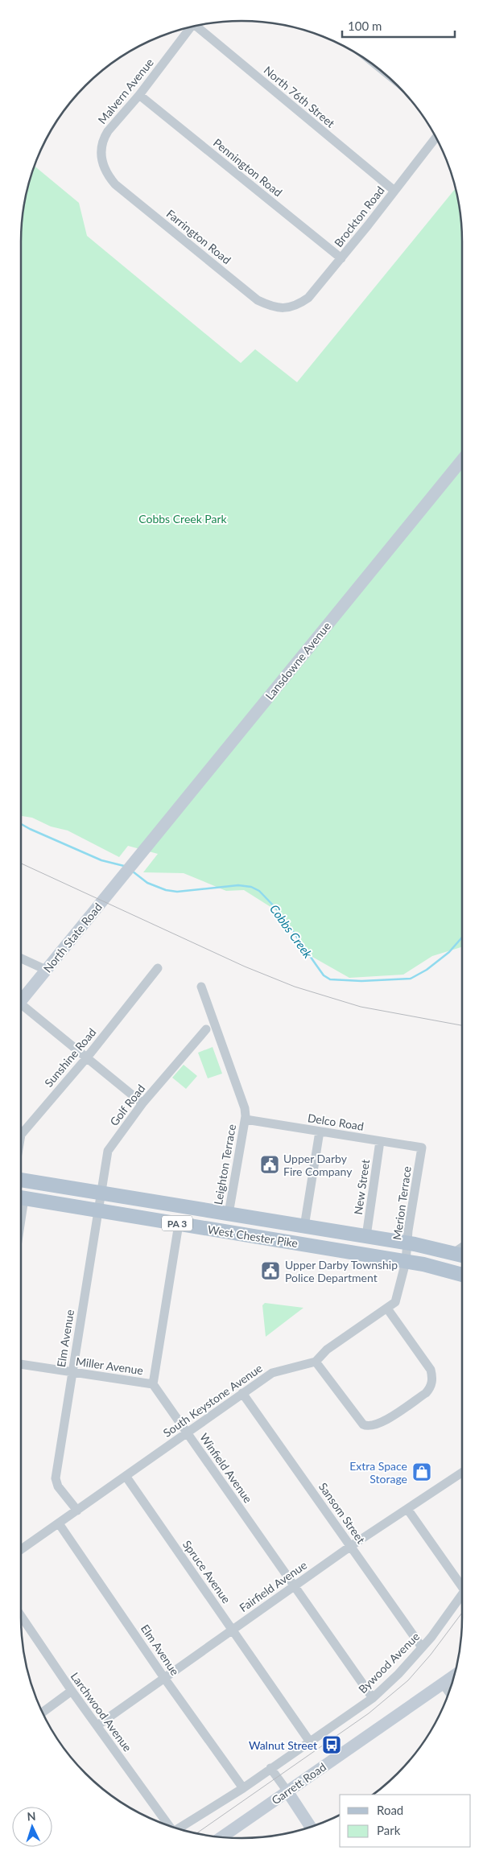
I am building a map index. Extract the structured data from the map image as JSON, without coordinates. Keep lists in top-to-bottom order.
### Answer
{
  "streets": {
    "main road": [
      "Lansdowne Avenue",
      "North State Road",
      "PA 3",
      "West Chester Pike",
      "Garrett Road"
    ],
    "street": [
      "Malvern Avenue",
      "North 76th Street",
      "Pennington Road",
      "Brockton Road",
      "Farrington Road",
      "Sunshine Road",
      "Golf Road",
      "Delco Road",
      "Leighton Terrace",
      "New Street",
      "Merion Terrace",
      "Elm Avenue",
      "Miller Avenue",
      "South Keystone Avenue",
      "Winfield Avenue",
      "Sansom Street",
      "Spruce Avenue",
      "Fairfield Avenue",
      "Bywood Avenue",
      "Larchwood Avenue"
    ]
  },
  "crossings": [
    ["Malvern Avenue", "Pennington Road"],
    ["Malvern Avenue", "Farrington Road"],
    ["North 76th Street", "Brockton Road"],
    ["Pennington Road", "Brockton Road"],
    ["Brockton Road", "Farrington Road"],
    ["Lansdowne Avenue", "North State Road"],
    ["Golf Road", "West Chester Pike"],
    ["Golf Road", "Elm Avenue"],
    ["Delco Road", "Leighton Terrace"],
    ["Delco Road", "New Street"],
    ["Delco Road", "Merion Terrace"],
    ["Leighton Terrace", "West Chester Pike"],
    ["New Street", "West Chester Pike"],
    ["Merion Terrace", "West Chester Pike"],
    ["West Chester Pike", "Elm Avenue"],
    ["Elm Avenue", "Miller Avenue"],
    ["Elm Avenue", "South Keystone Avenue"],
    ["Elm Avenue", "Fairfield Avenue"],
    ["Elm Avenue", "Bywood Avenue"],
    ["Miller Avenue", "Winfield Avenue"],
    ["South Keystone Avenue", "Winfield Avenue"],
    ["South Keystone Avenue", "Sansom Street"],
    ["South Keystone Avenue", "Spruce Avenue"],
    ["Winfield Avenue", "Fairfield Avenue"],
    ["Winfield Avenue", "Bywood Avenue"],
    ["Sansom Street", "Fairfield Avenue"],
    ["Sansom Street", "Bywood Avenue"],
    ["Spruce Avenue", "Fairfield Avenue"],
    ["Spruce Avenue", "Bywood Avenue"],
    ["Fairfield Avenue", "Larchwood Avenue"]
  ],
  "water": ["Cobbs Creek"],
  "parks": ["Cobbs Creek Park"],
  "places": {
    "public building": ["Upper Darby Fire Company", "Upper Darby Township Police Department"],
    "shop": ["Extra Space Storage"],
    "bus stop": ["Walnut Street"]
  },
  "legend": ["Road", "Park"],
  "scale_bar": "100 m",
  "north": "top"
}
